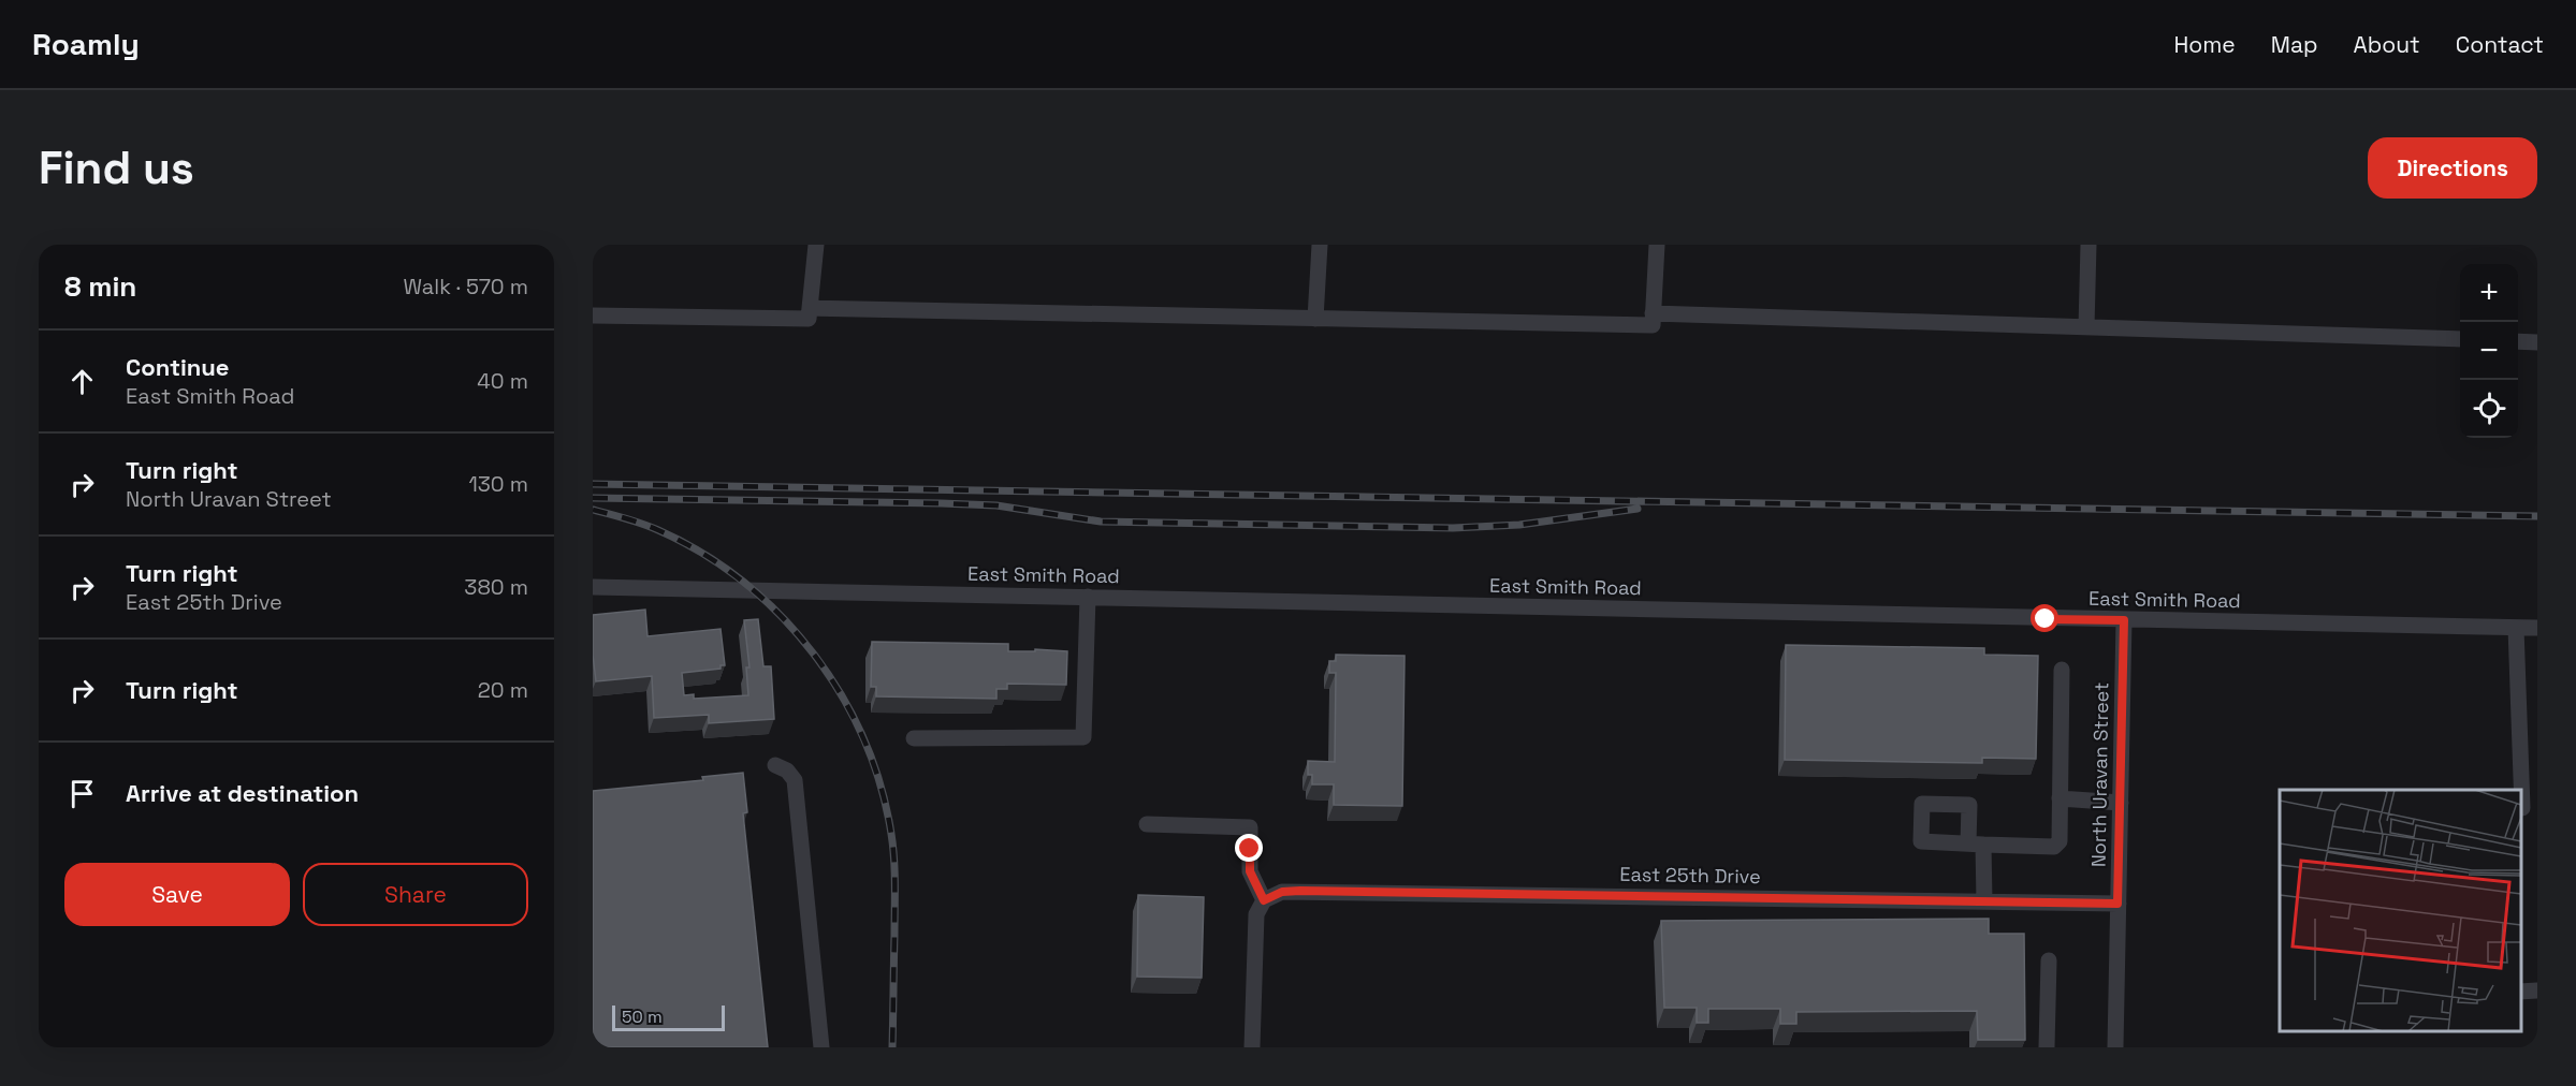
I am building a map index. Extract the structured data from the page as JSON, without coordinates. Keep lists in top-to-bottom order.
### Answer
{
  "streets": {
    "street": ["East Smith Road", "North Uravan Street", "East 25th Drive"]
  },
  "crossings": [
    ["East Smith Road", "North Uravan Street"],
    ["North Uravan Street", "East 25th Drive"]
  ],
  "scale_bar": "50 m",
  "page": {
    "header": "Roamly",
    "nav": [
      "Home",
      "Map",
      "About",
      "Contact"
    ],
    "buttons": [
      "Directions",
      ["Save", "Share"]
    ],
    "title": "Find us",
    "heading": ["8 min", "Walk · 570 m"],
    "map_buttons": ["+", "−"],
    "list": [
      ["Continue", "East Smith Road", "40 m"],
      ["Turn right", "North Uravan Street", "130 m"],
      ["Turn right", "East 25th Drive", "380 m"],
      ["Turn right", "20 m"],
      "Arrive at destination"
    ],
    "scale": "50 m"
  }
}
